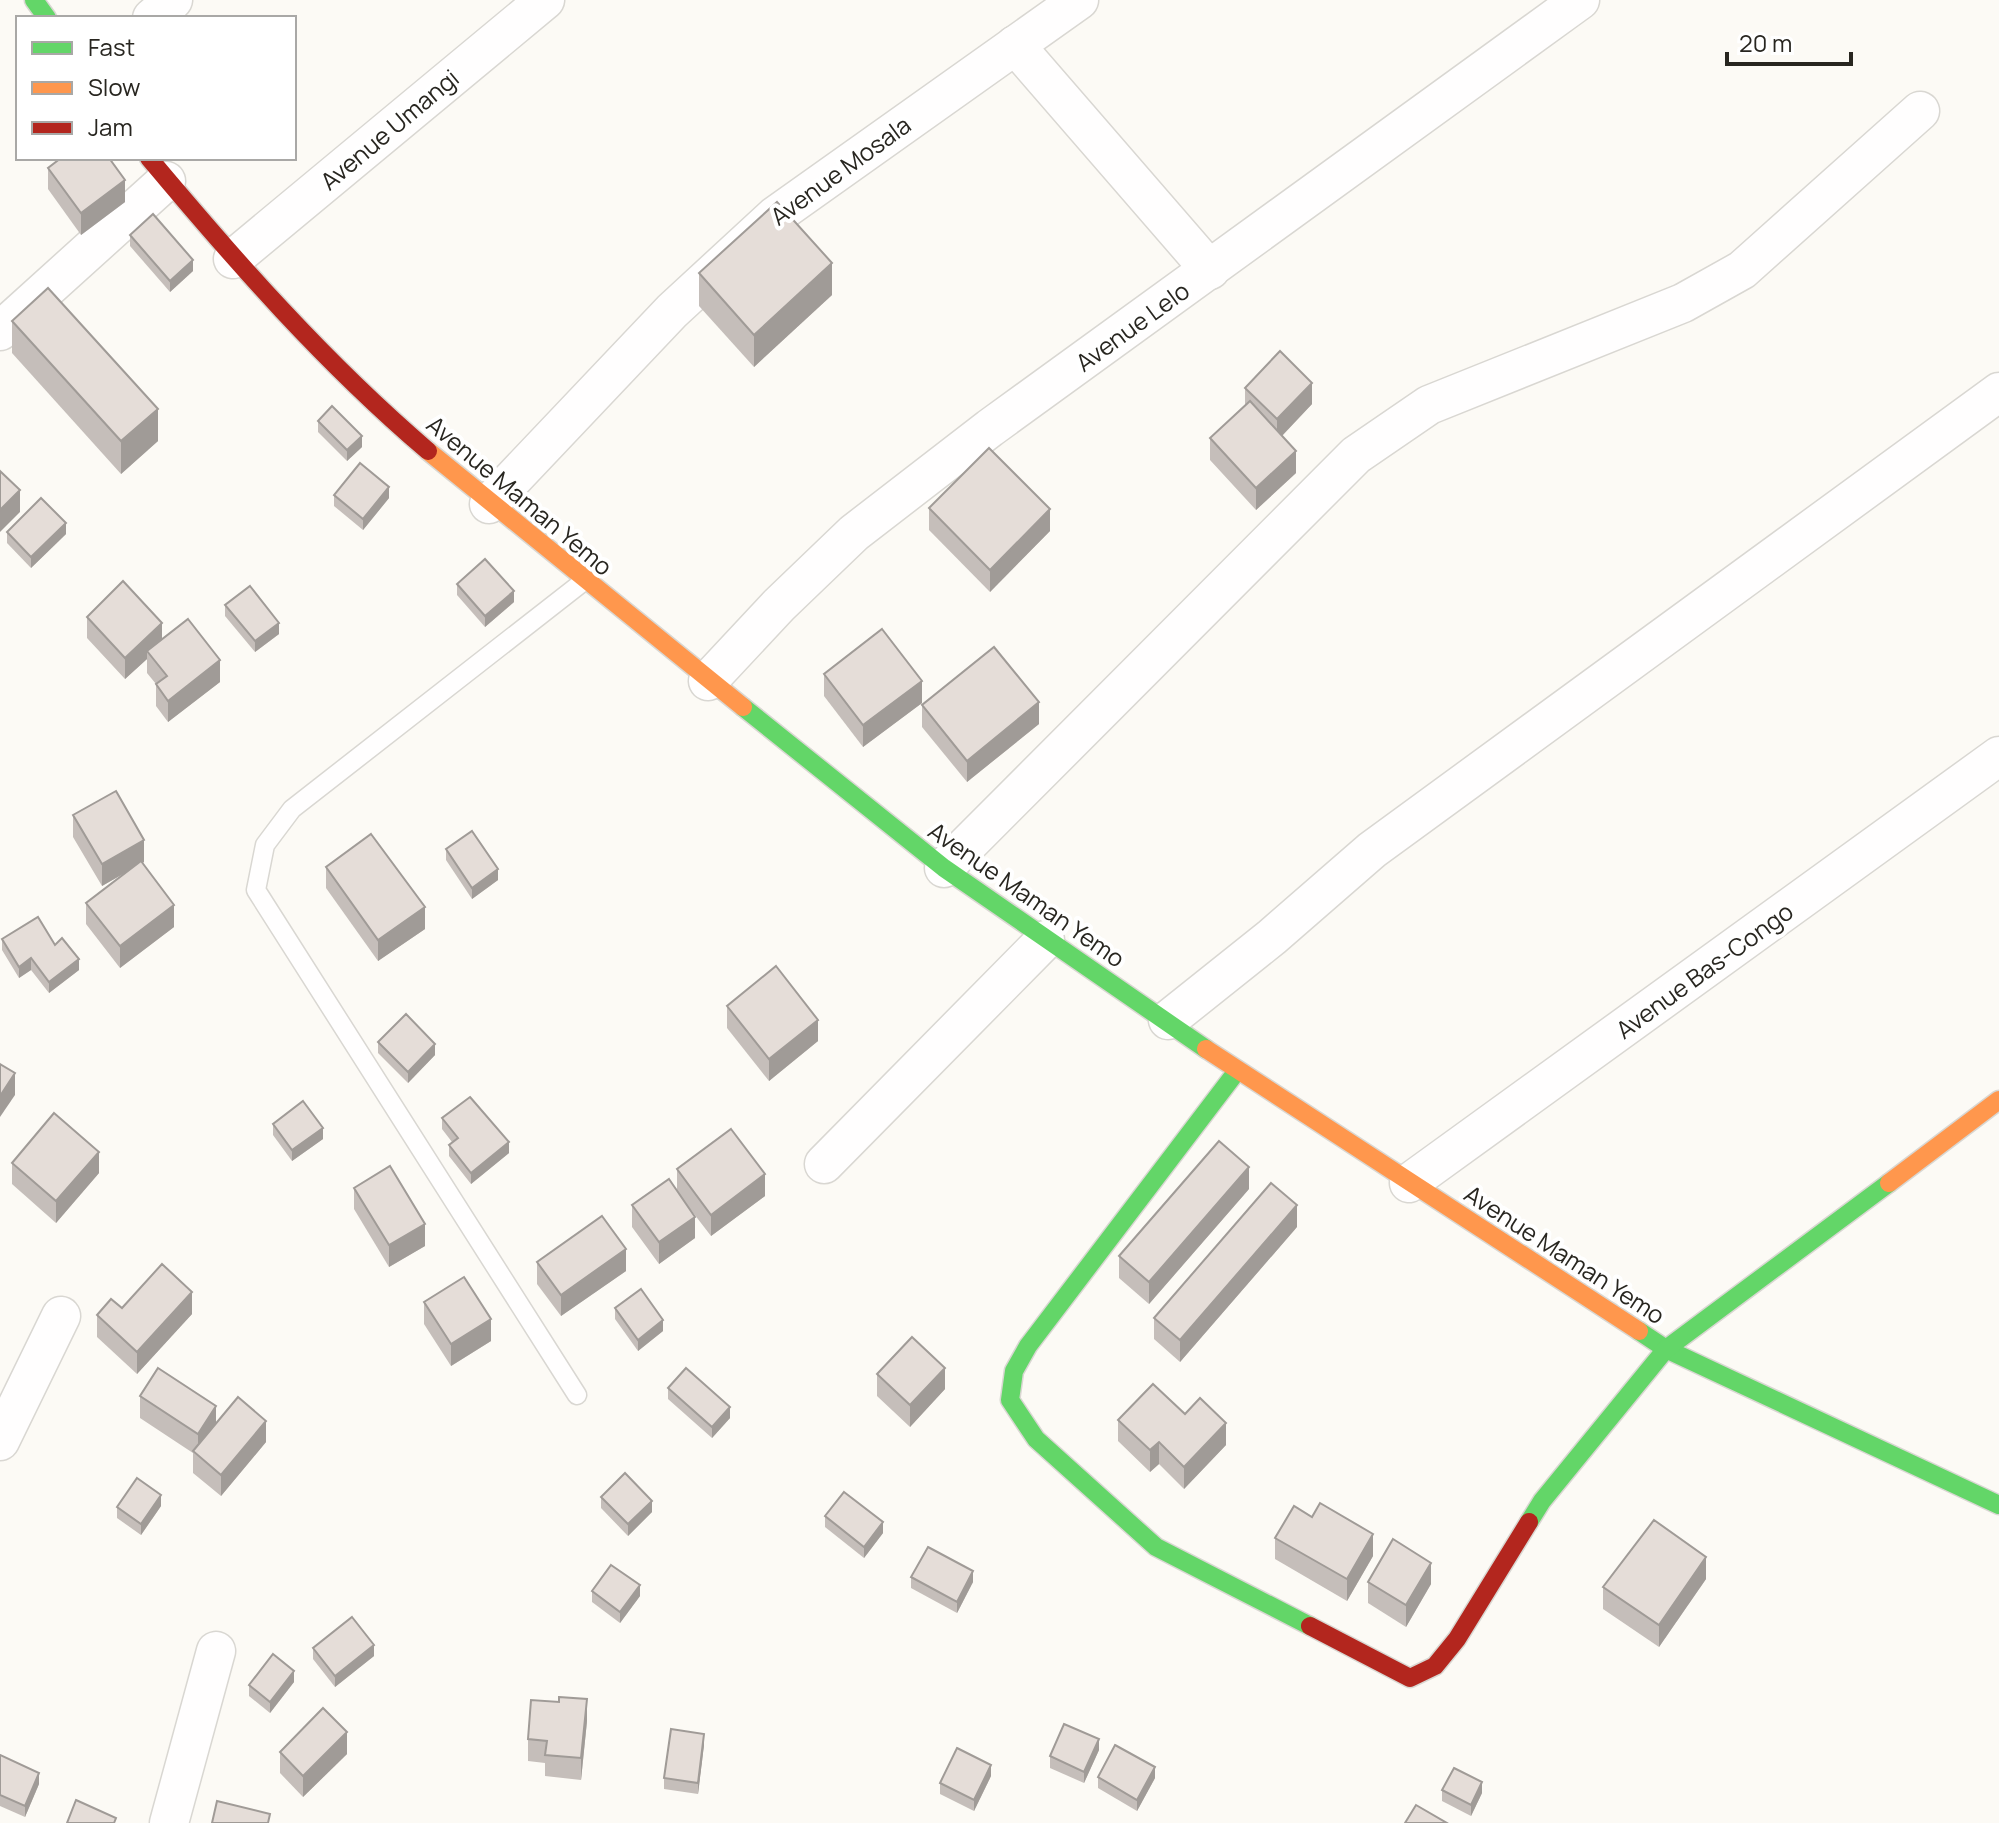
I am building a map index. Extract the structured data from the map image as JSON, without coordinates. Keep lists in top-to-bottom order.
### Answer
{
  "streets": {
    "street": [
      "Avenue Umangi",
      "Avenue Mosala",
      "Avenue Lelo",
      "Avenue Maman Yemo",
      "Avenue Bas-Congo"
    ]
  },
  "crossings": [
    ["Avenue Umangi", "Avenue Maman Yemo"],
    ["Avenue Mosala", "Avenue Maman Yemo"],
    ["Avenue Lelo", "Avenue Maman Yemo"],
    ["Avenue Maman Yemo", "Avenue Bas-Congo"]
  ],
  "legend": ["Fast", "Slow", "Jam"],
  "scale_bar": "20 m"
}
